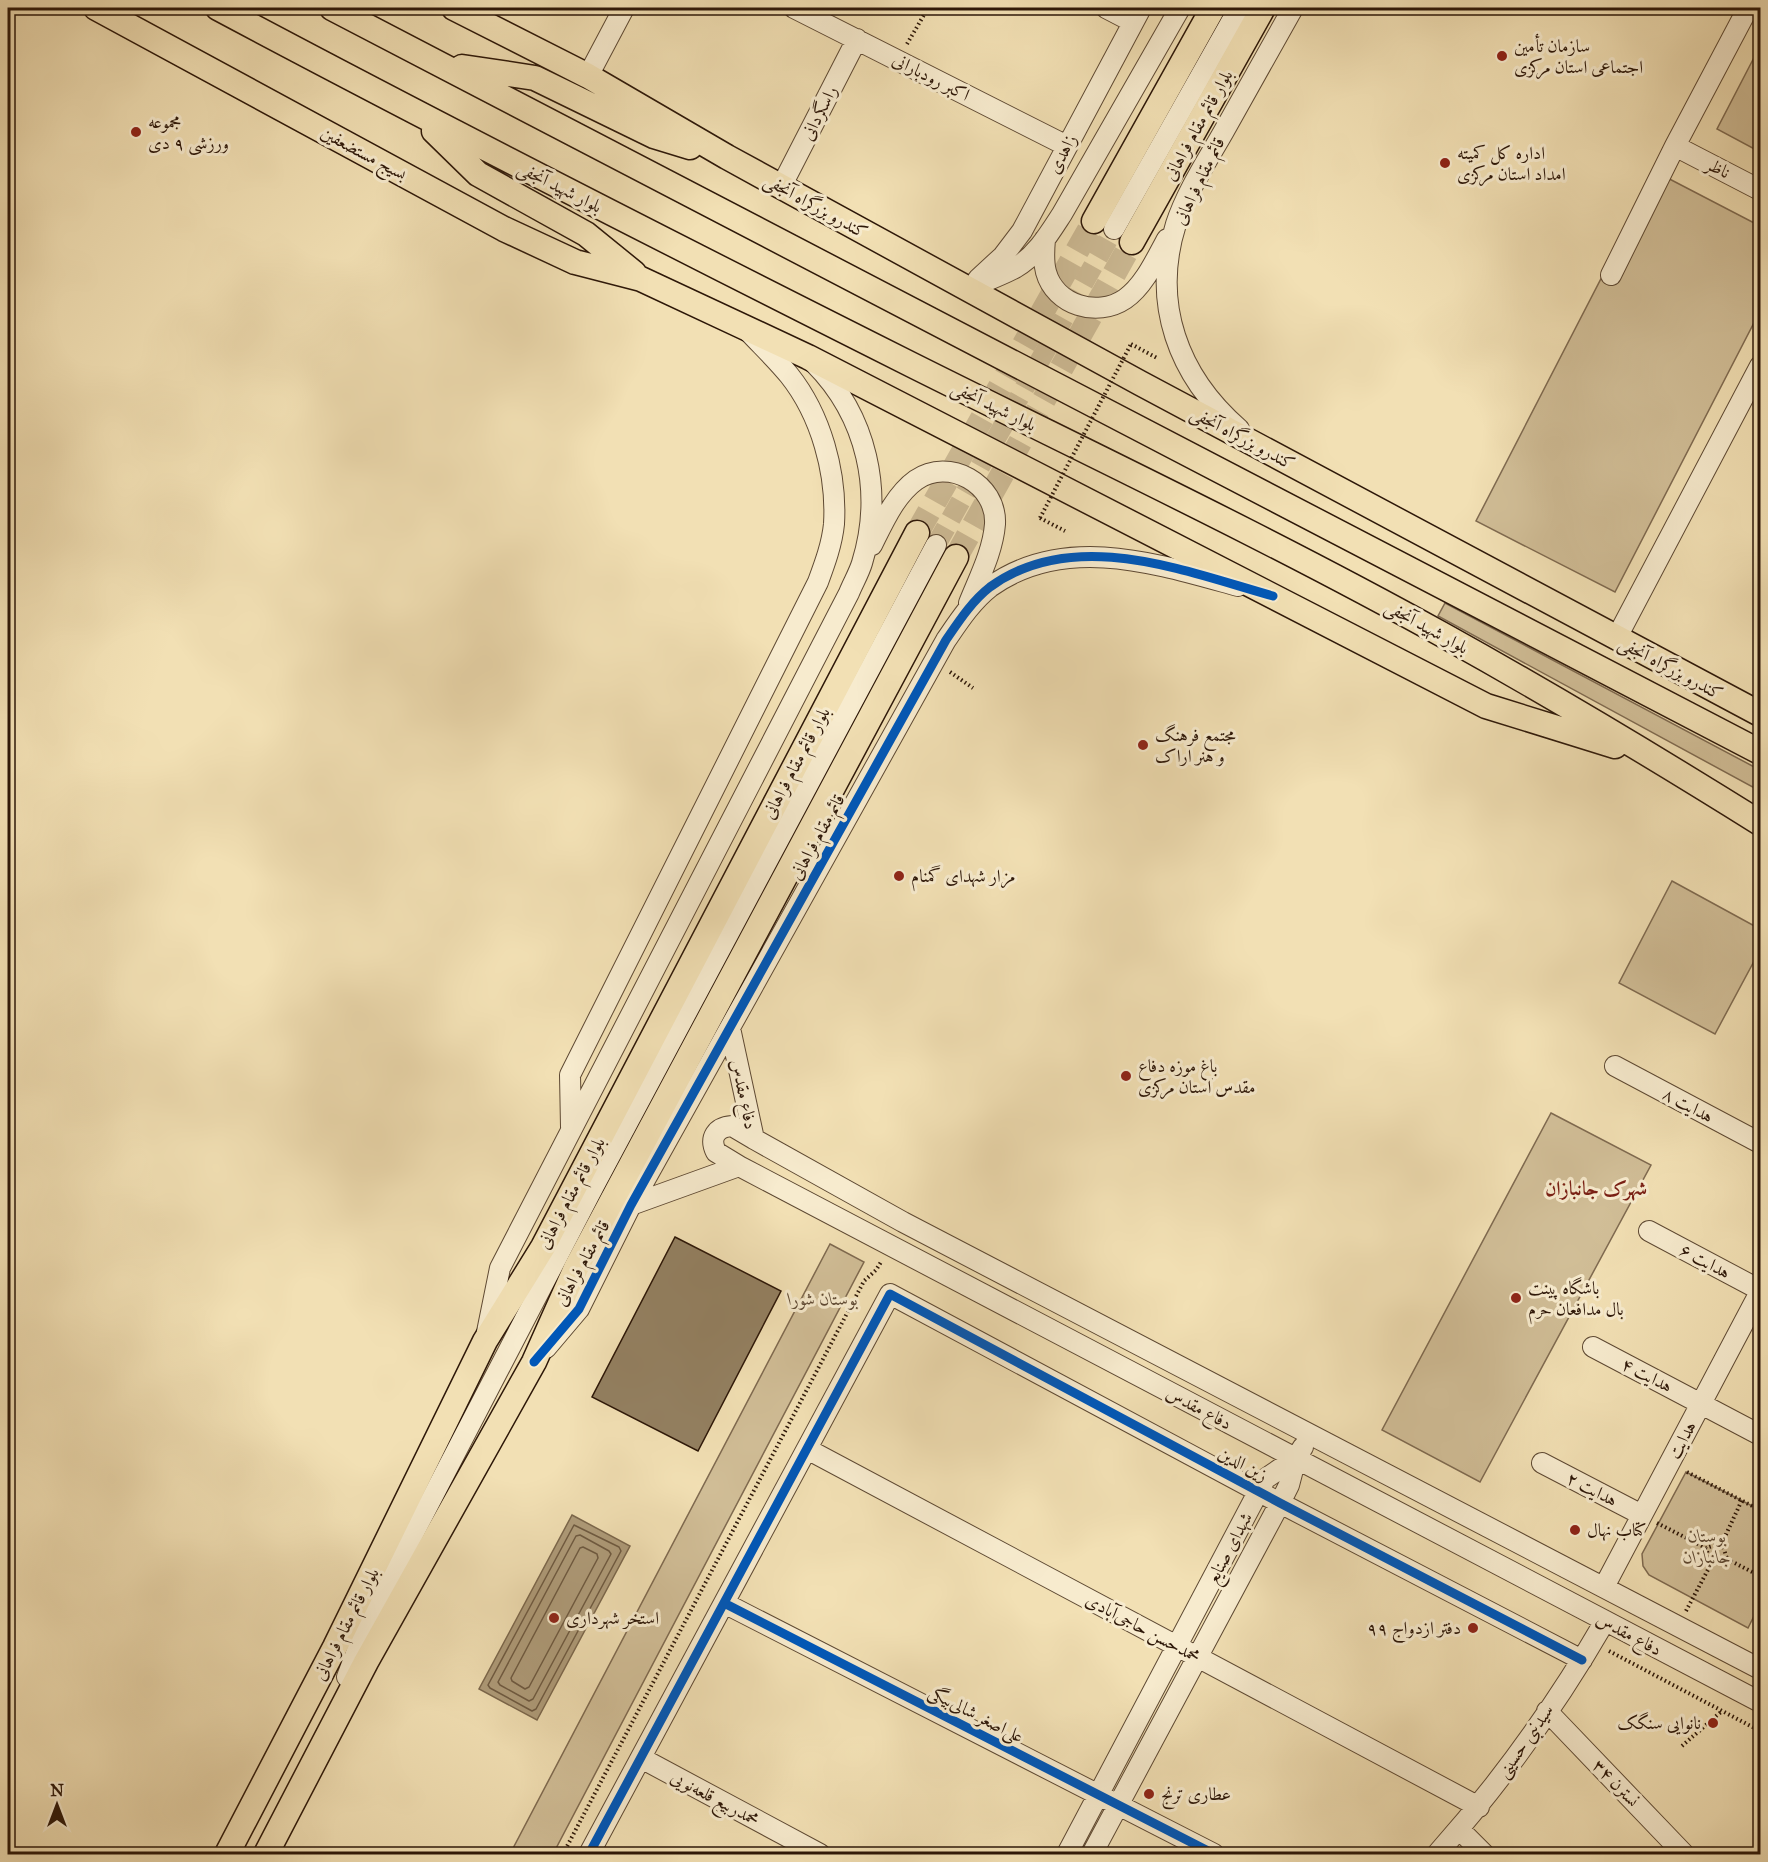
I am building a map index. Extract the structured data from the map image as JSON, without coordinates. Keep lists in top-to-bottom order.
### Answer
{
  "streets": {
    "main road": [
      "بلوار قائم مقام فراهانی",
      "بسیج مستضعفین",
      "بلوار شهید آنجفی",
      "کندرو بزرگراه آنجفی"
    ],
    "street": [
      "اکبر رودبارانی",
      "راسگردانی",
      "زاهدی",
      "ناظر",
      "قائم مقام فراهانی",
      "دفاع مقدس",
      "هدایت ۸",
      "هدایت ۶",
      "هدایت ۴",
      "هدایت",
      "زین الدین",
      "هدایت ۲",
      "شهدای صنایع",
      "محمدحسن حاجی‌آبادی",
      "علی‌اصغر شالی‌بیگی",
      "سیدنبی حسینی",
      "نسترن ۳۴",
      "محمدربیع قلعه‌نویی"
    ]
  },
  "crossings": [
    ["اکبر رودبارانی", "راسگردانی"],
    ["اکبر رودبارانی", "زاهدی"],
    ["راسگردانی", "کندرو بزرگراه آنجفی"],
    ["بلوار قائم مقام فراهانی", "قائم مقام فراهانی"],
    ["زاهدی", "کندرو بزرگراه آنجفی"],
    ["قائم مقام فراهانی", "کندرو بزرگراه آنجفی"],
    ["قائم مقام فراهانی", "دفاع مقدس"],
    ["دفاع مقدس", "هدایت"],
    ["دفاع مقدس", "شهدای صنایع"],
    ["دفاع مقدس", "سیدنبی حسینی"],
    ["هدایت ۶", "هدایت"],
    ["هدایت ۴", "هدایت"],
    ["هدایت", "هدایت ۲"],
    ["زین الدین", "شهدای صنایع"],
    ["زین الدین", "محمدحسن حاجی‌آبادی"],
    ["زین الدین", "سیدنبی حسینی"],
    ["شهدای صنایع", "محمدحسن حاجی‌آبادی"],
    ["شهدای صنایع", "علی‌اصغر شالی‌بیگی"],
    ["محمدحسن حاجی‌آبادی", "سیدنبی حسینی"],
    ["سیدنبی حسینی", "نسترن ۳۴"]
  ],
  "districts": ["شهرک جانبازان"],
  "parks": ["بوستان شورا", "بوستان جانبازان"],
  "places": [
    "سازمان تأمین اجتماعی استان مرکزی",
    "مجموعه ورزشی ۹ دی",
    "اداره کل کمیته امداد استان مرکزی",
    "مجتمع فرهنگ و هنر اراک",
    "مزار شهدای گمنام",
    "باغ موزه دفاع مقدس استان مرکزی",
    "باشگاه پینت بال مدافعان حرم",
    "کتاب نهال",
    "استخر شهرداری",
    "دفتر ازدواج ۹۹",
    "نانوایی سنگک",
    "عطاری ترنج"
  ],
  "north": "top"
}
